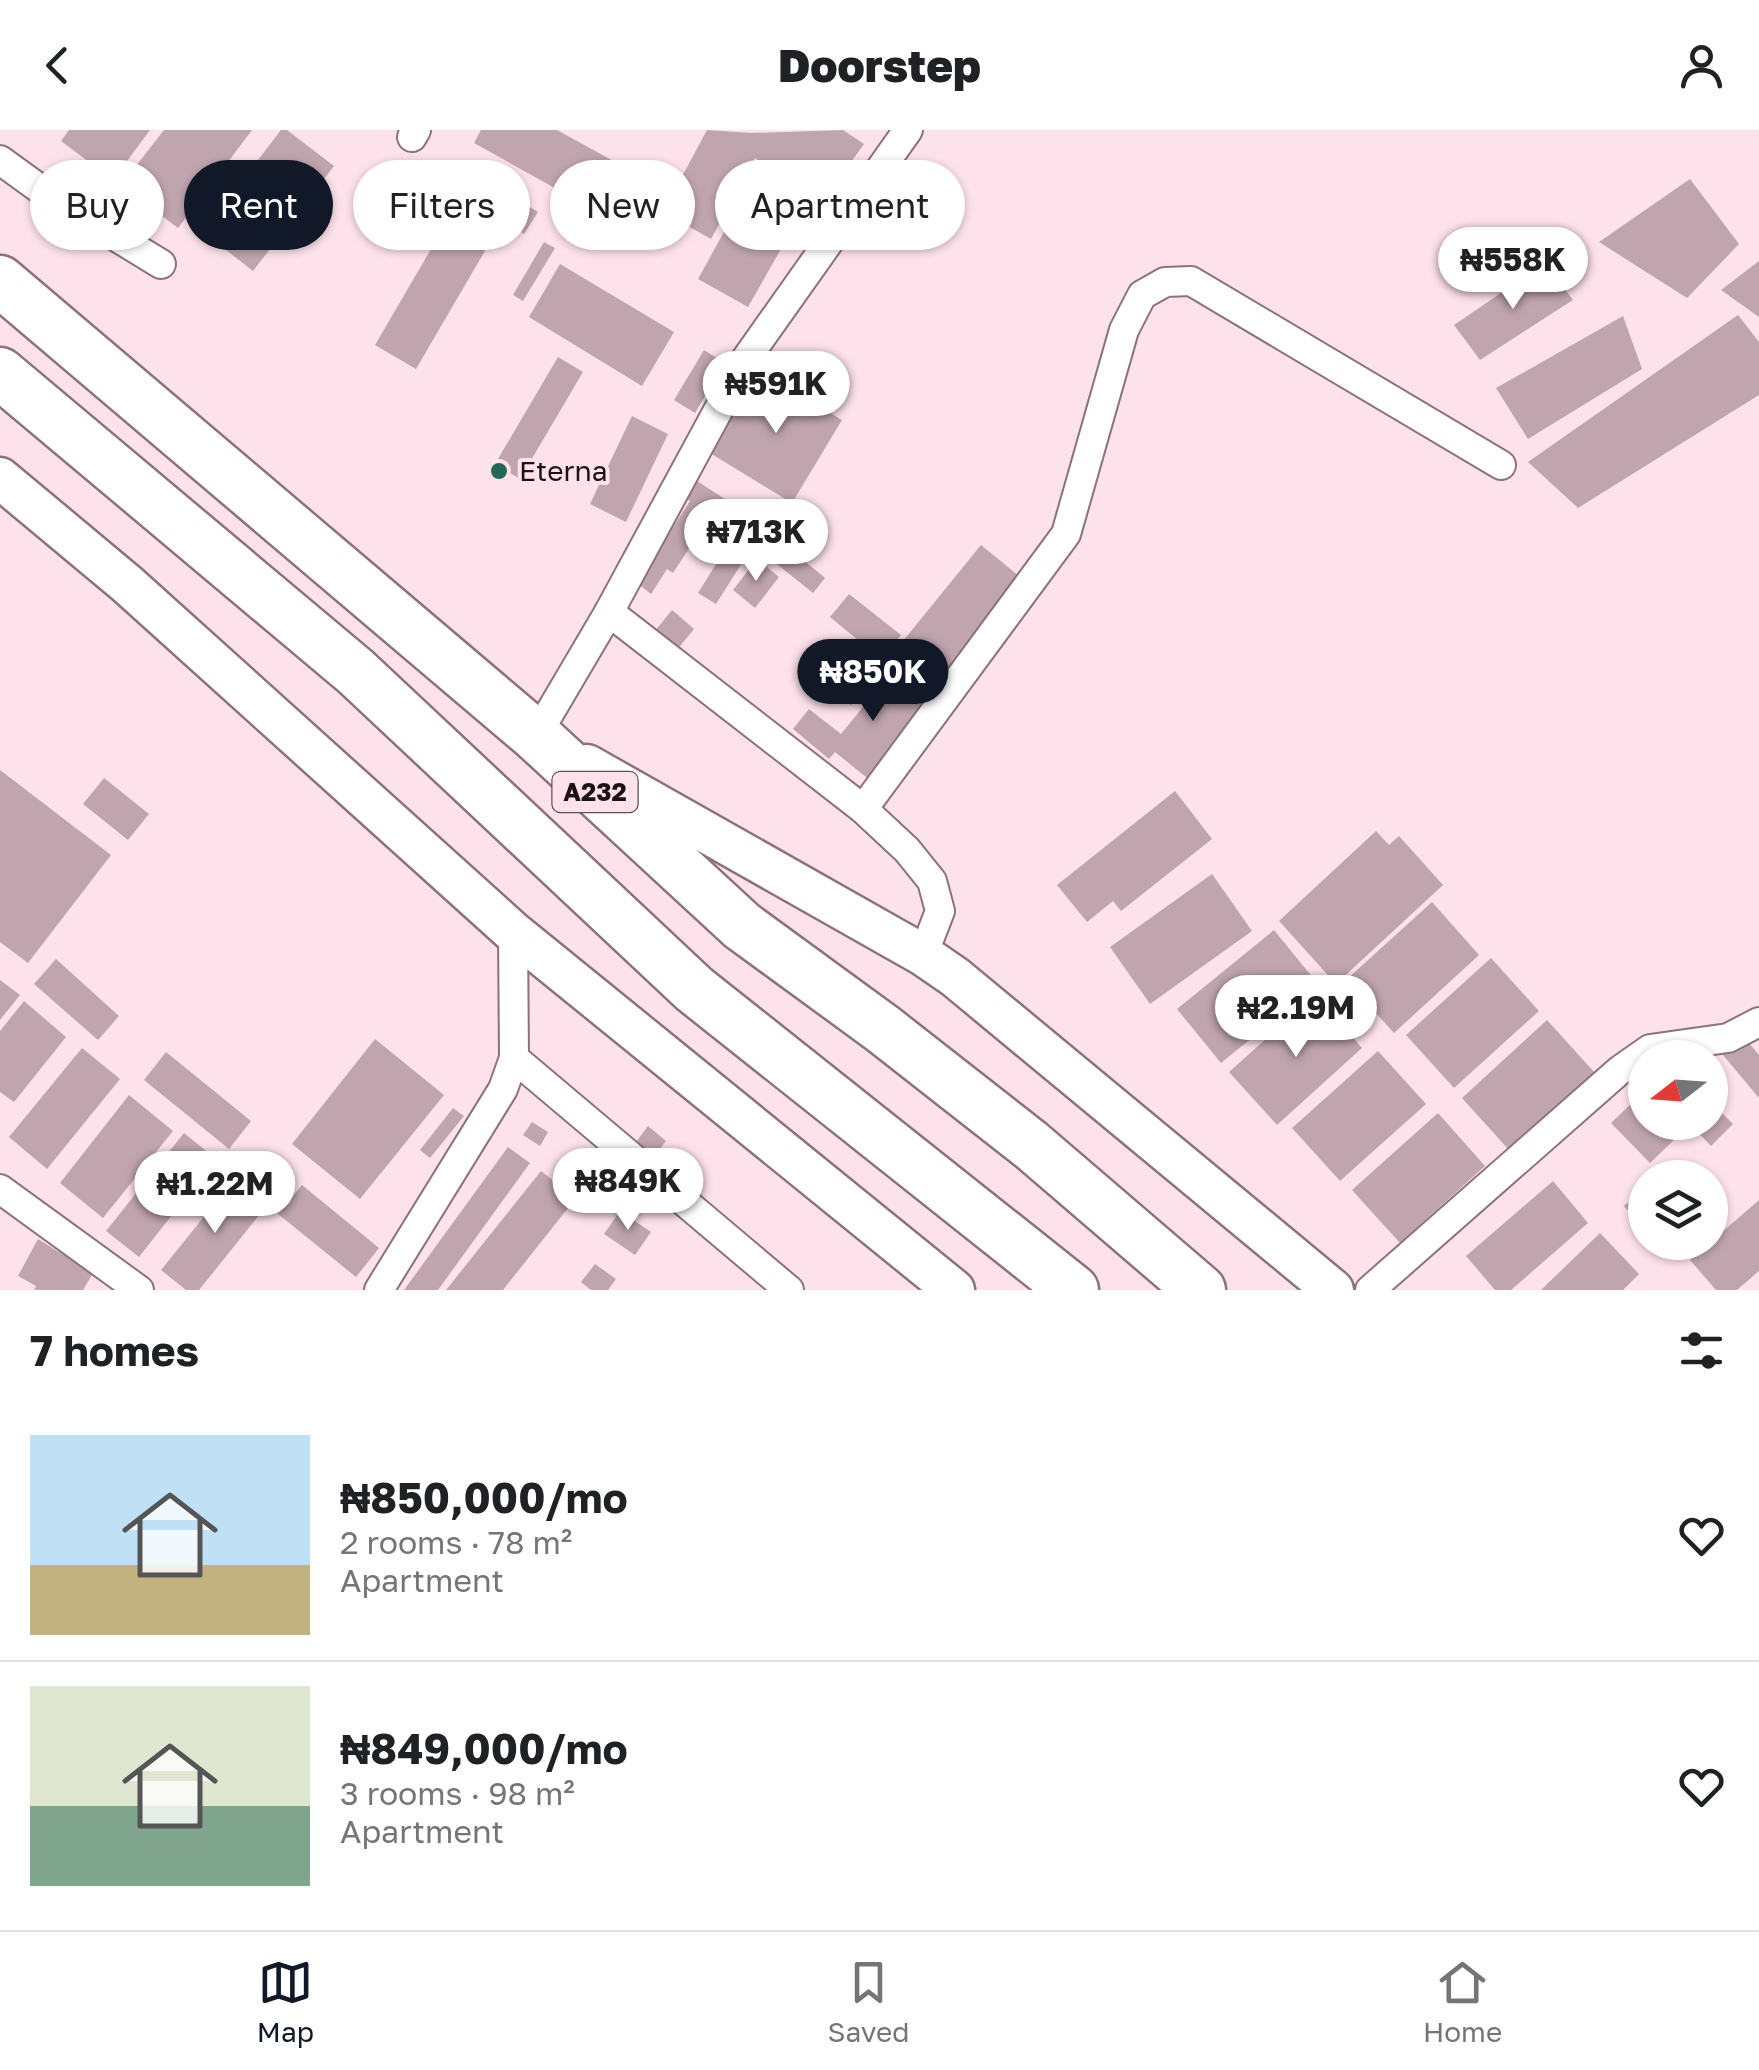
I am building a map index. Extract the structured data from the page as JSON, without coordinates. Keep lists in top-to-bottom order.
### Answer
{
  "streets": {
    "highway": ["A232"]
  },
  "places": ["Eterna"],
  "north": "left",
  "page": {
    "header": "Doorstep",
    "chip": [
      "Buy",
      "Rent",
      "Filters",
      "New",
      "Apartment"
    ],
    "price": [
      "₦558K",
      "₦591K",
      "₦713K",
      "₦850K",
      "₦2.19M",
      "₦849K",
      "₦1.22M"
    ],
    "heading": "7 homes",
    "list": [
      {
        "name": "₦850,000/mo",
        "note": "2 rooms · 78 m² · Apartment"
      },
      {
        "name": "₦849,000/mo",
        "note": "3 rooms · 98 m² · Apartment"
      }
    ],
    "tabs": ["Map", "Saved", "Home"]
  }
}
